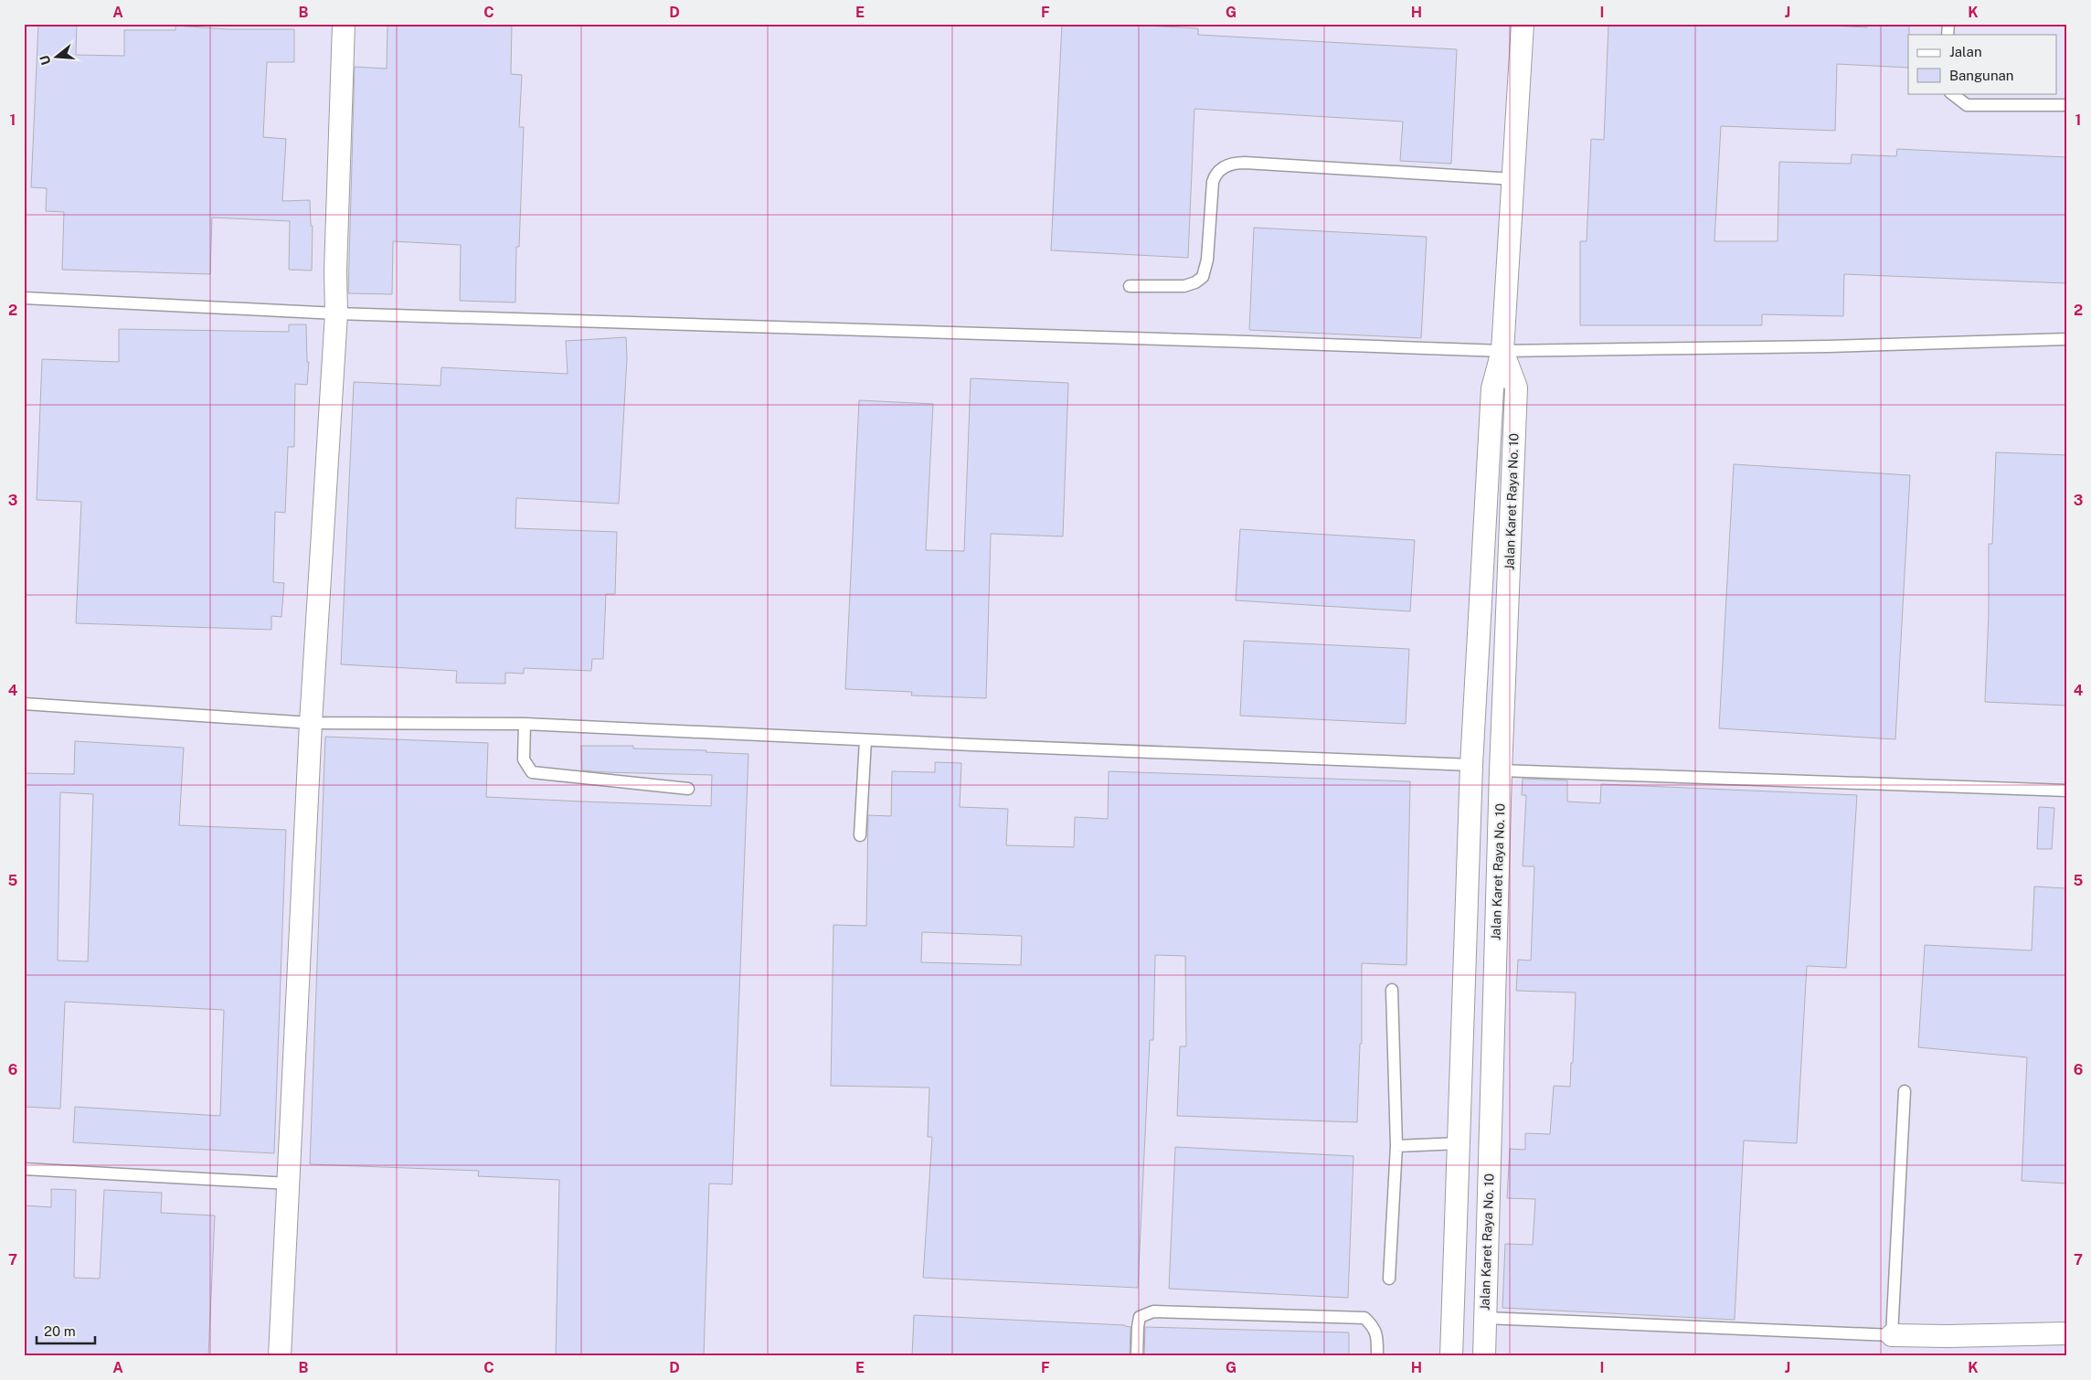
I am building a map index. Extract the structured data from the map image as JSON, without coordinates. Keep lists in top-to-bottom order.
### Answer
{
  "streets": {
    "street": ["Jalan Karet Raya No. 10"]
  },
  "legend": ["Jalan", "Bangunan"],
  "scale_bar": "20 m",
  "north": "left",
  "grid": {
    "columns": [
      "A",
      "B",
      "C",
      "D",
      "E",
      "F",
      "G",
      "H",
      "I",
      "J",
      "K"
    ],
    "rows": [
      "1",
      "2",
      "3",
      "4",
      "5",
      "6",
      "7"
    ]
  }
}
